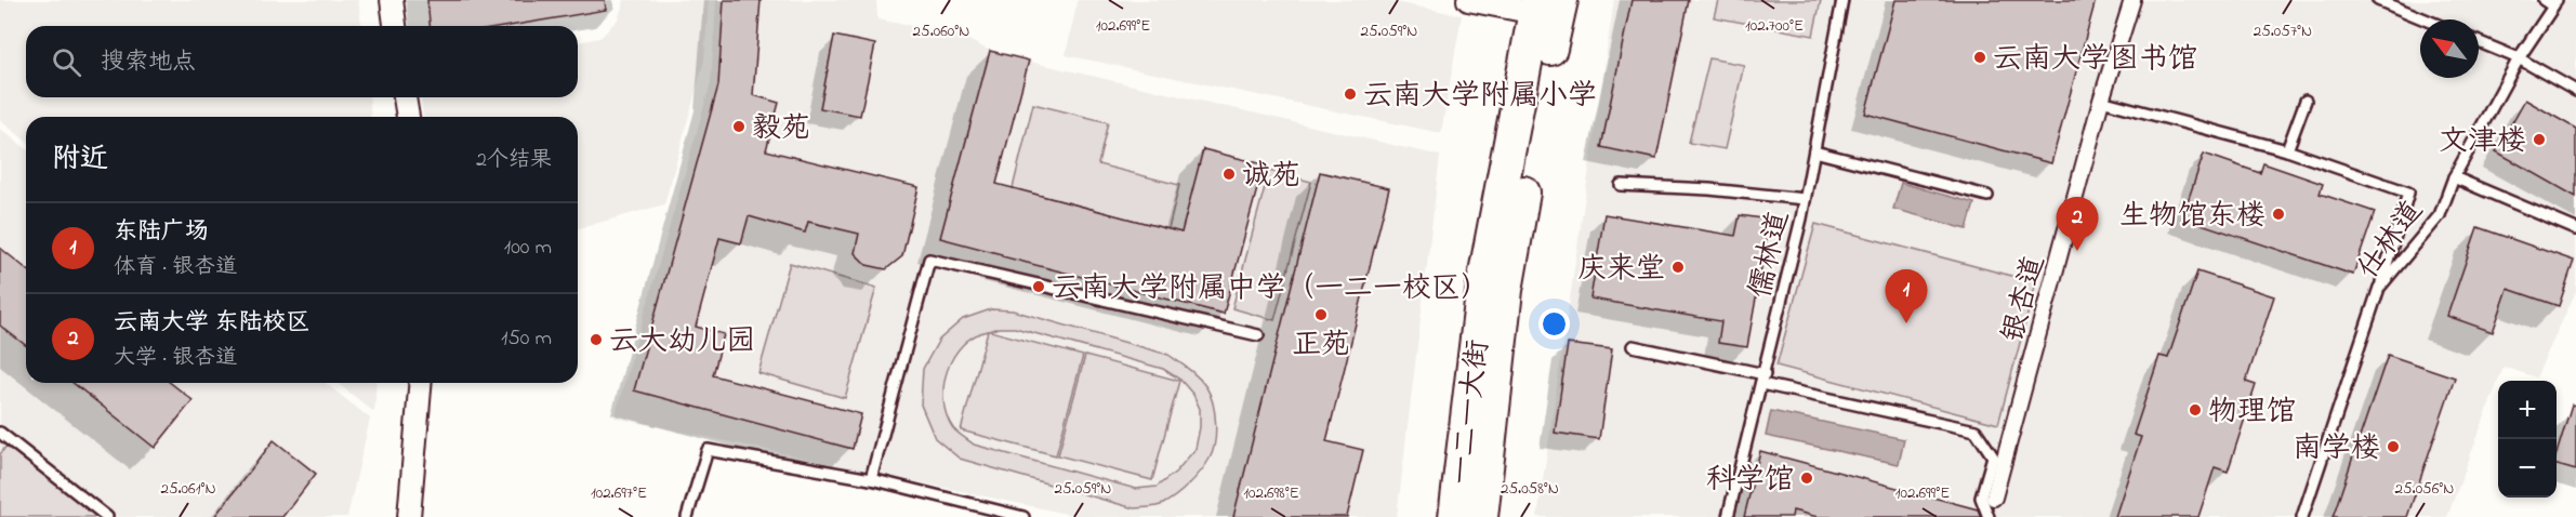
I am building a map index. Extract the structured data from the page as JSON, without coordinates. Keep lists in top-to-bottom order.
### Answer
{
  "streets": {
    "main road": ["一二一大街"],
    "street": ["银杏道"],
    "lane": ["仕林道", "儒林道"]
  },
  "places": [
    "云南大学图书馆",
    "云南大学附属小学",
    "毅苑",
    "文津楼",
    "诚苑",
    "生物馆东楼",
    "庆来堂",
    "云南大学附属中学（一二一校区）",
    "正苑",
    "云大幼儿园",
    "物理馆",
    "南学楼",
    "科学馆"
  ],
  "north": "top left",
  "page": {
    "search": "搜索地点",
    "heading": ["附近", "2个结果"],
    "pins": ["2", "1"],
    "list": [
      {
        "mark": "1",
        "name": "东陆广场",
        "note": "体育 · 银杏道",
        "value": "100 m"
      },
      {
        "mark": "2",
        "name": "云南大学 东陆校区",
        "note": "大学 · 银杏道",
        "value": "150 m"
      }
    ],
    "map_buttons": ["+", "−"]
  },
  "coordinates": [
    "102.699°E",
    "102.700°E",
    "25.060°N",
    "25.059°N",
    "25.057°N",
    "25.061°N",
    "25.058°N",
    "25.056°N",
    "102.697°E",
    "102.698°E"
  ]
}
